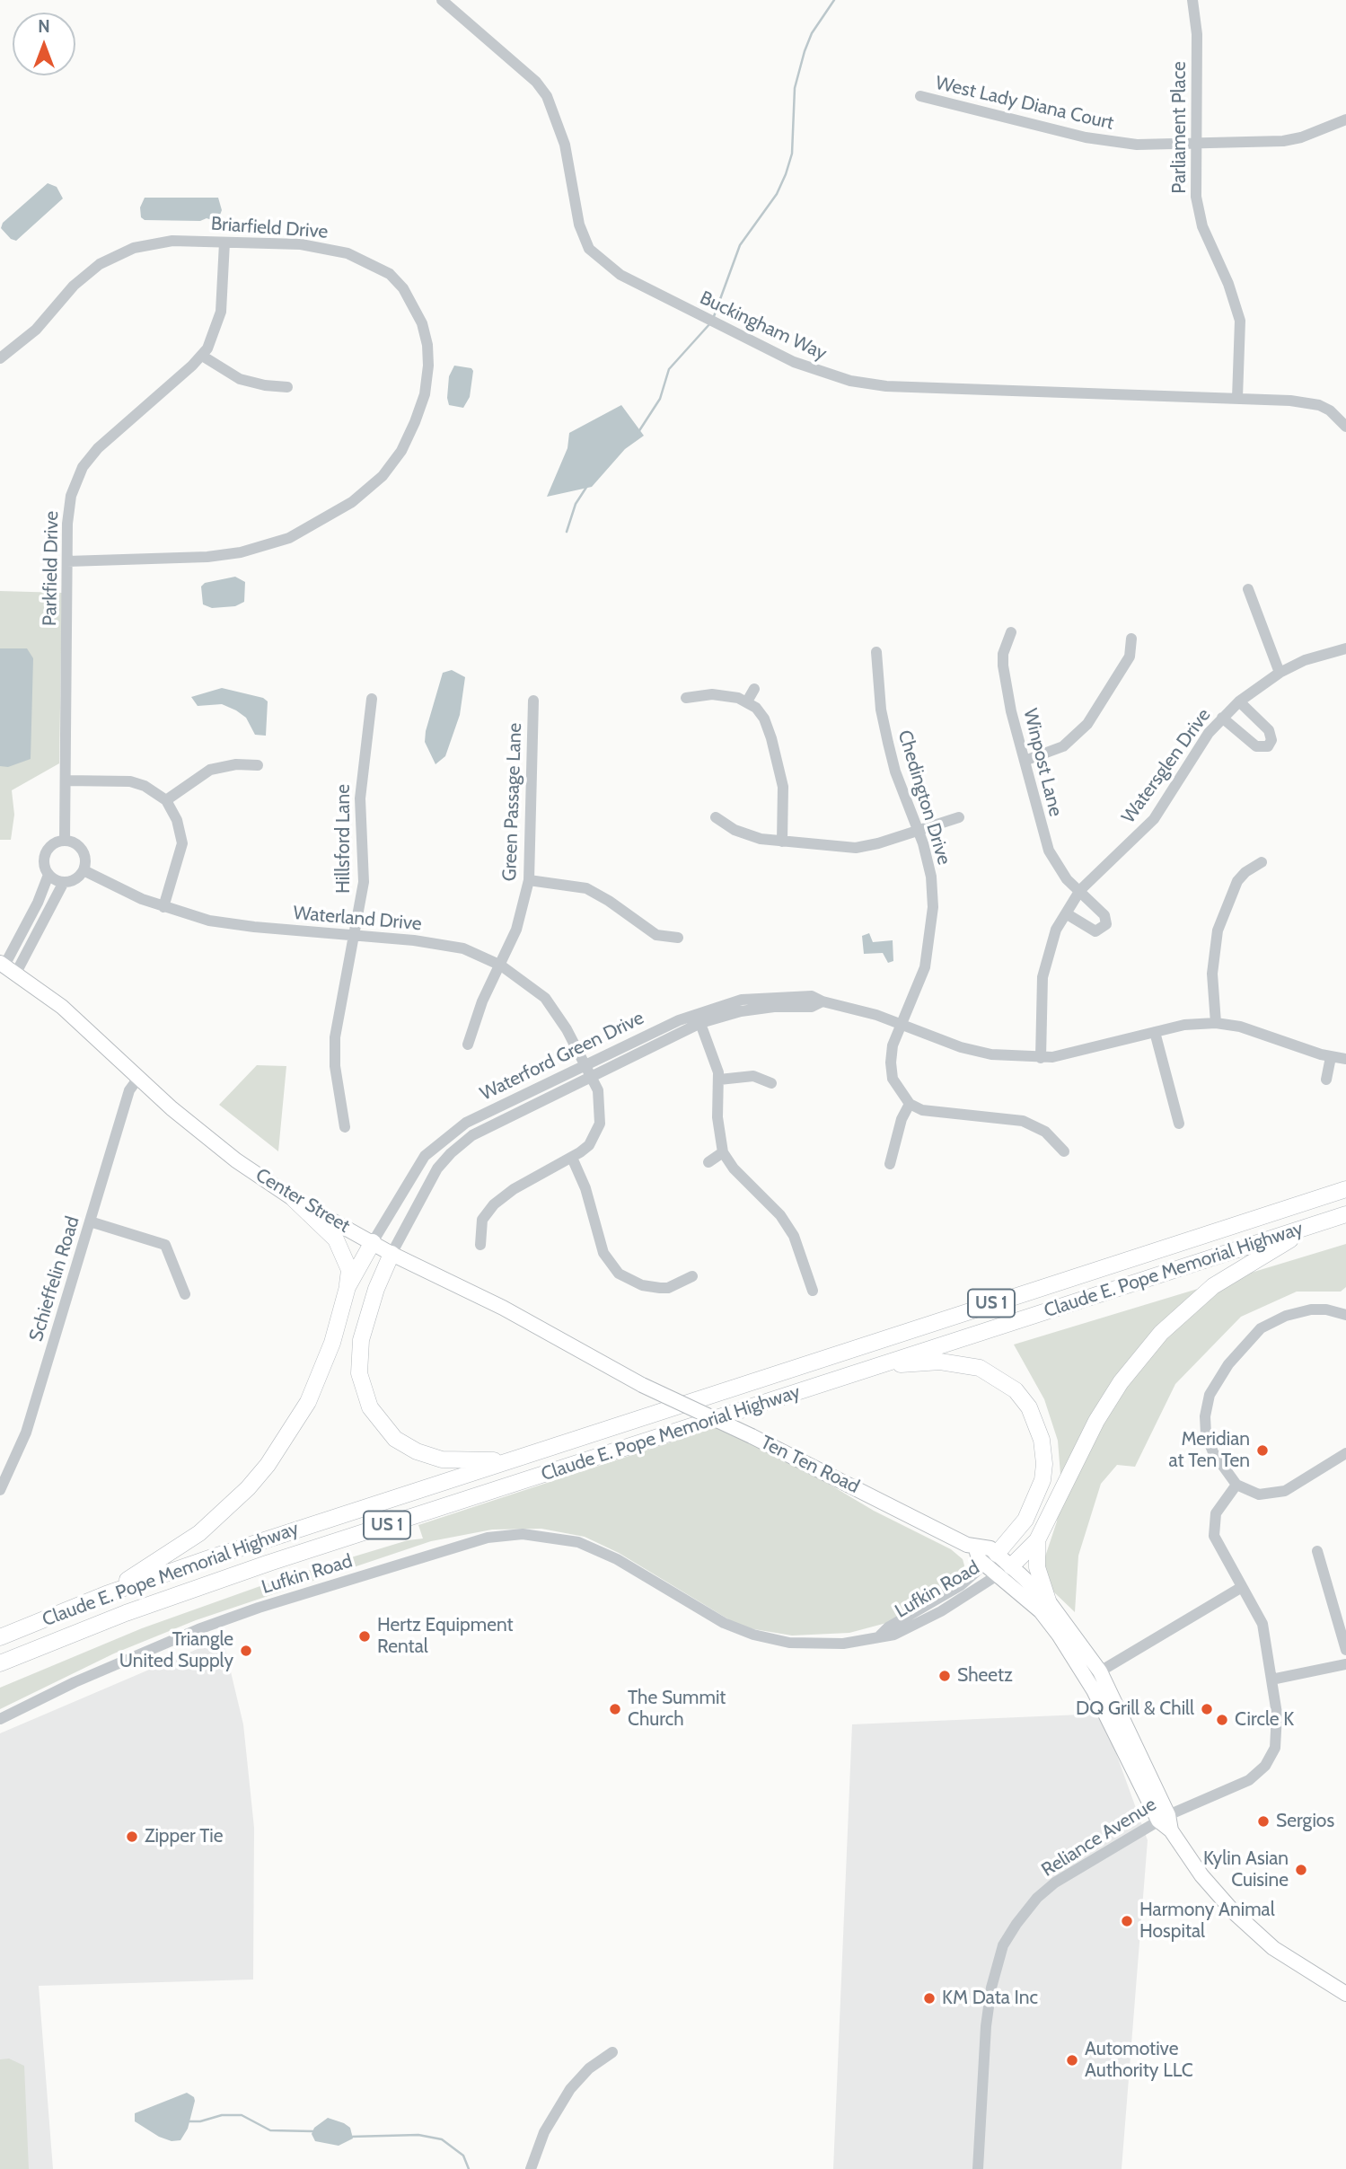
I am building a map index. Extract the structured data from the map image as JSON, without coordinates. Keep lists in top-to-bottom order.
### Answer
{
  "streets": {
    "highway": ["Claude E. Pope Memorial Highway", "US 1"],
    "main road": ["Center Street", "Ten Ten Road"],
    "street": [
      "West Lady Diana Court",
      "Parliament Place",
      "Briarfield Drive",
      "Buckingham Way",
      "Parkfield Drive",
      "Winpost Lane",
      "Watersglen Drive",
      "Chedington Drive",
      "Green Passage Lane",
      "Hillsford Lane",
      "Waterland Drive",
      "Waterford Green Drive",
      "Schieffelin Road",
      "Lufkin Road",
      "Reliance Avenue"
    ]
  },
  "crossings": [
    ["West Lady Diana Court", "Parliament Place"],
    ["Parliament Place", "Buckingham Way"],
    ["Briarfield Drive", "Parkfield Drive"],
    ["Parkfield Drive", "Waterland Drive"],
    ["Winpost Lane", "Watersglen Drive"],
    ["Watersglen Drive", "Waterford Green Drive"],
    ["Chedington Drive", "Waterford Green Drive"],
    ["Green Passage Lane", "Waterland Drive"],
    ["Hillsford Lane", "Waterland Drive"],
    ["Waterland Drive", "Waterford Green Drive"],
    ["Waterford Green Drive", "Center Street"],
    ["Center Street", "Schieffelin Road"],
    ["Center Street", "Ten Ten Road"],
    ["Ten Ten Road", "Lufkin Road"],
    ["Ten Ten Road", "Reliance Avenue"]
  ],
  "places": [
    "Meridian at Ten Ten",
    "Hertz Equipment Rental",
    "Triangle United Supply",
    "Sheetz",
    "The Summit Church",
    "DQ Grill & Chill",
    "Circle K",
    "Sergios",
    "Zipper Tie",
    "Kylin Asian Cuisine",
    "Harmony Animal Hospital",
    "KM Data Inc",
    "Automotive Authority LLC"
  ],
  "north": "top"
}
